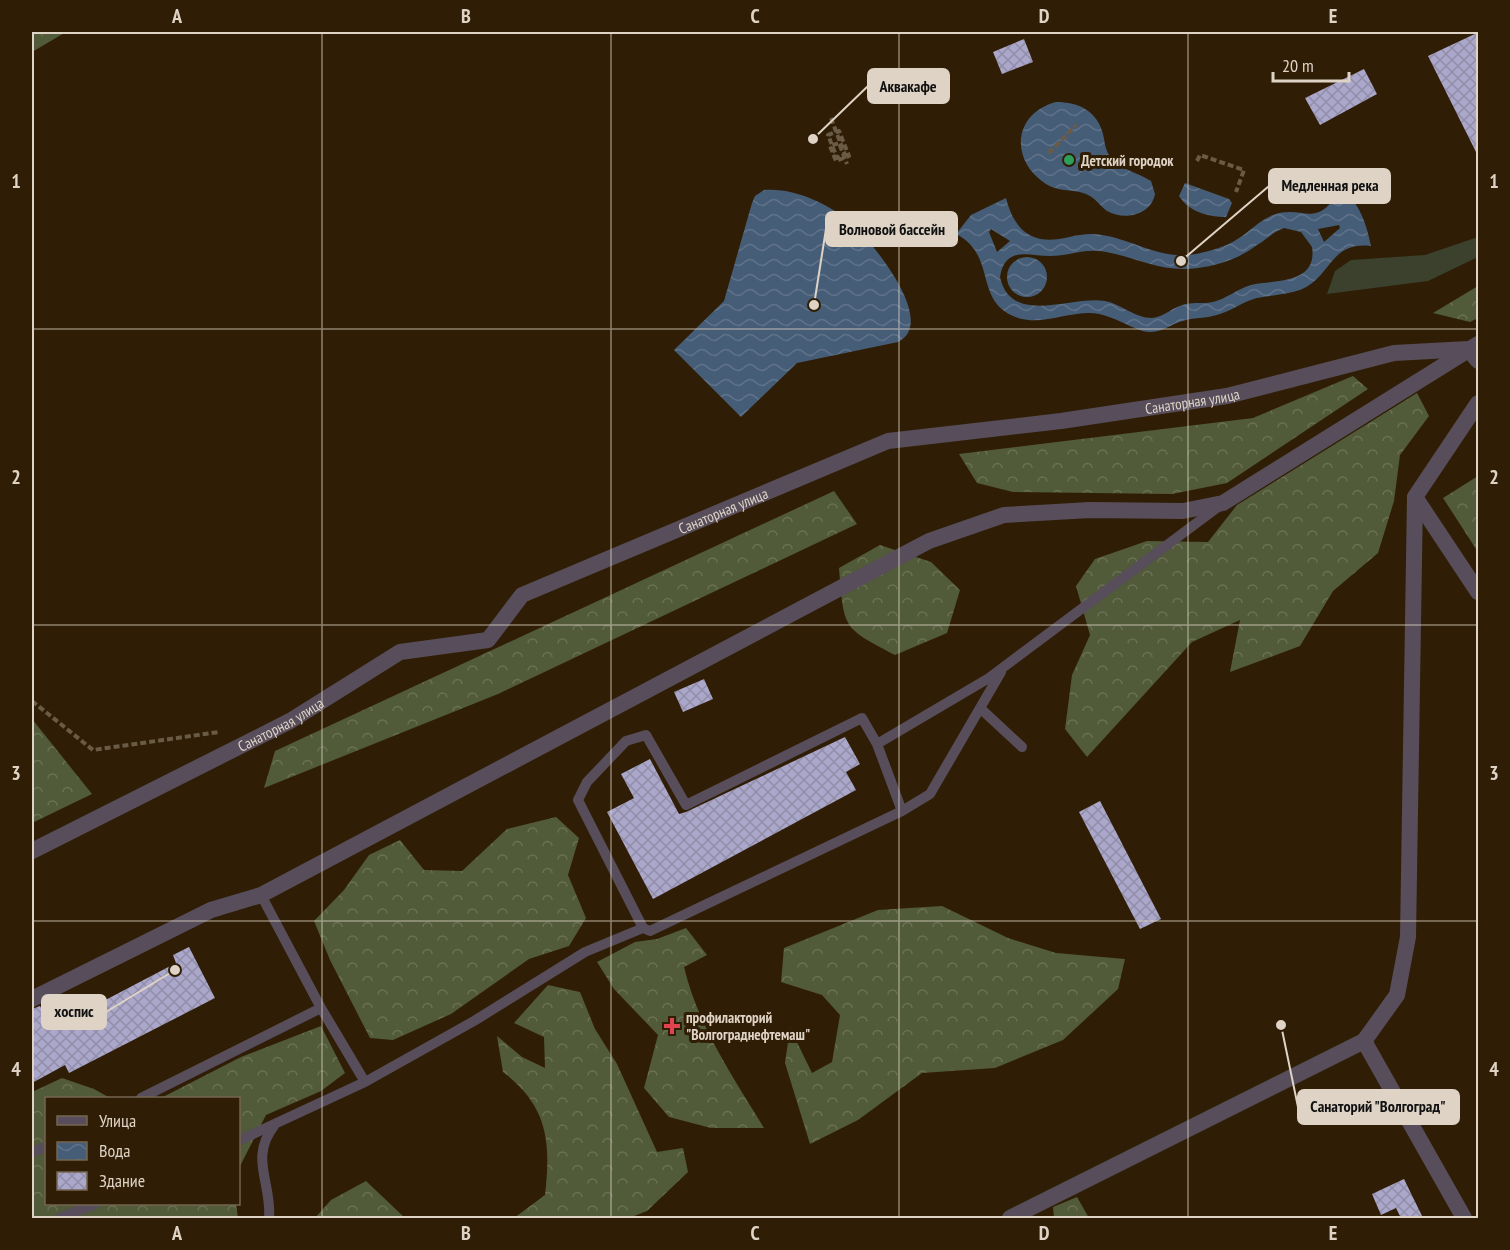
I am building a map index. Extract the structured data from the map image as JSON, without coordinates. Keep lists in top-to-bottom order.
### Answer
{
  "streets": {
    "street": ["Санаторная улица"]
  },
  "places": {
    "other": [
      "Аквакафе",
      "Детский городок",
      "Медленная река",
      "Волновой бассейн",
      "хоспис",
      "Санаторий \"Волгоград\""
    ],
    "health": ["профилакторий \"Волгограднефтемаш\""]
  },
  "legend": ["Улица", "Вода", "Здание"],
  "scale_bar": "20 m",
  "grid": {
    "columns": [
      "A",
      "B",
      "C",
      "D",
      "E"
    ],
    "rows": [
      "1",
      "2",
      "3",
      "4"
    ]
  }
}
